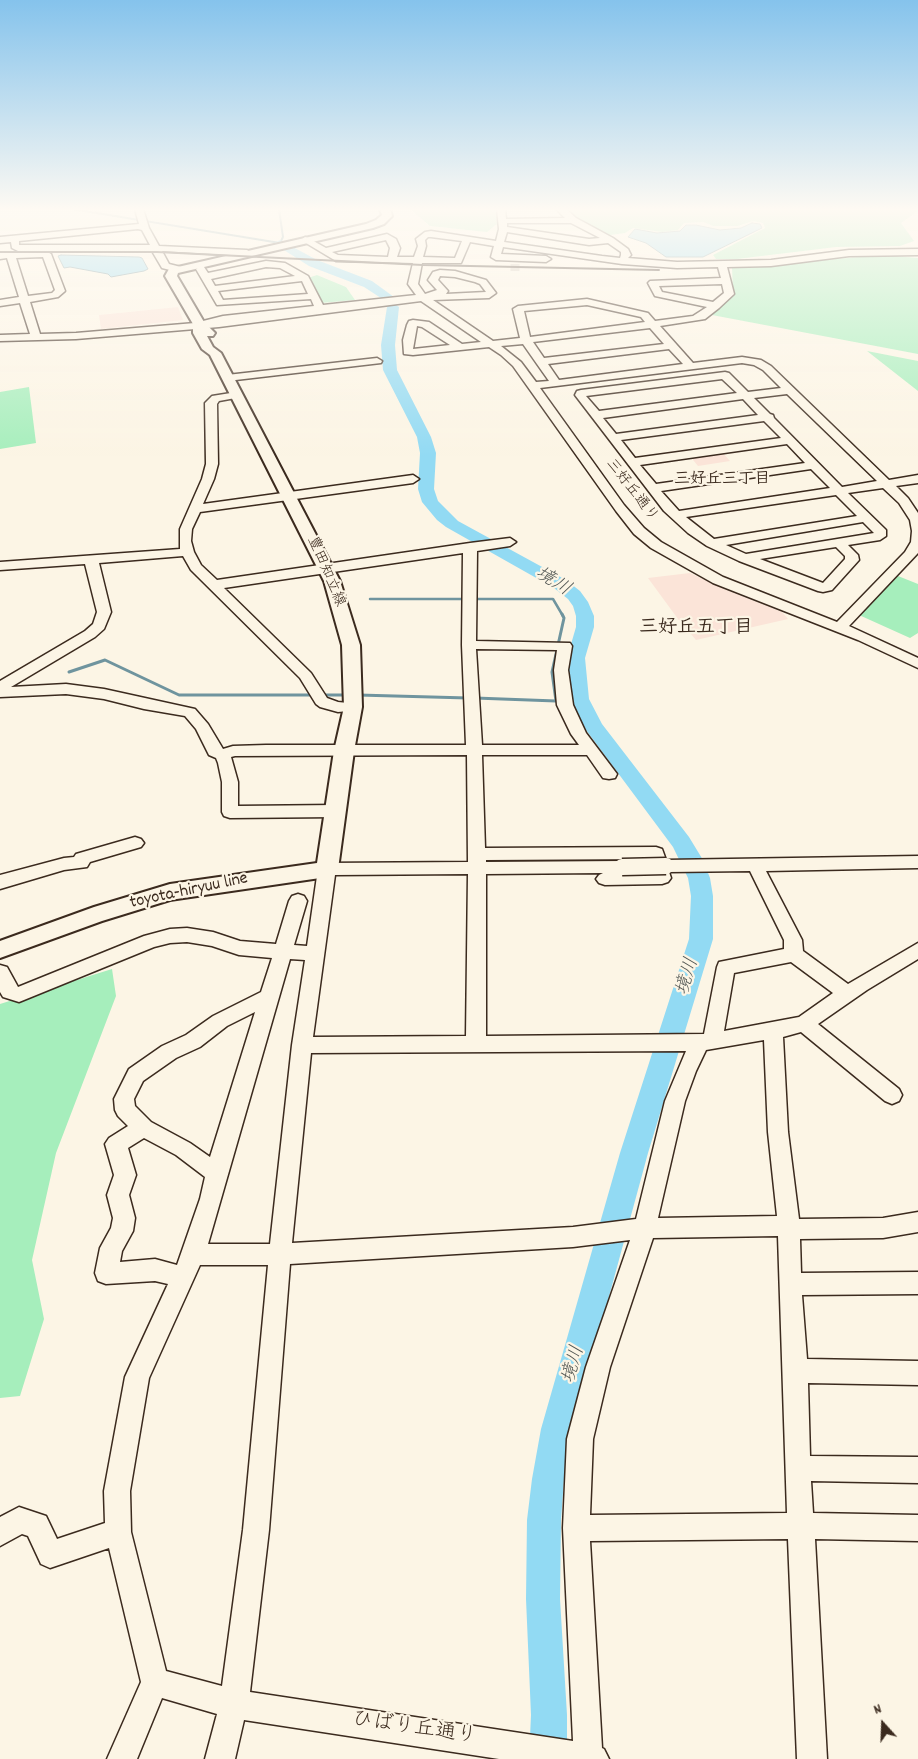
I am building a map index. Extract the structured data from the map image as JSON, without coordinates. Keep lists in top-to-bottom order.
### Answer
{
  "streets": {
    "main road": ["豊田知立線", "toyota-hiryuu line"],
    "street": ["三好丘通り", "ひばり丘通り"]
  },
  "districts": ["三好丘三丁目", "三好丘五丁目"],
  "water": ["境川"],
  "north": "top"
}
